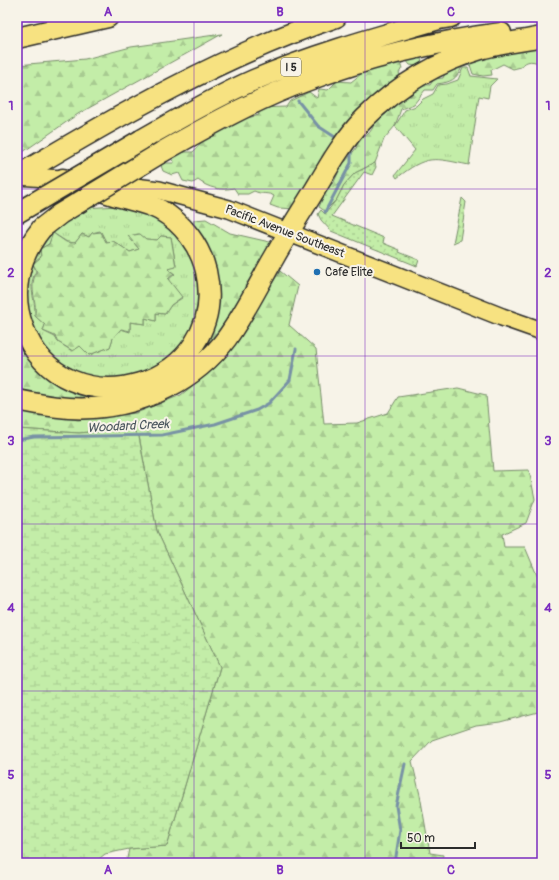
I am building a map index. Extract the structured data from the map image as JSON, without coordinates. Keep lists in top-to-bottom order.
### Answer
{
  "streets": {
    "highway": ["I 5"],
    "main road": ["Pacific Avenue Southeast"]
  },
  "water": ["Woodard Creek"],
  "places": ["Cafe Elite"],
  "scale_bar": "50 m",
  "grid": {
    "columns": ["A", "B", "C"],
    "rows": [
      "1",
      "2",
      "3",
      "4",
      "5"
    ]
  }
}
